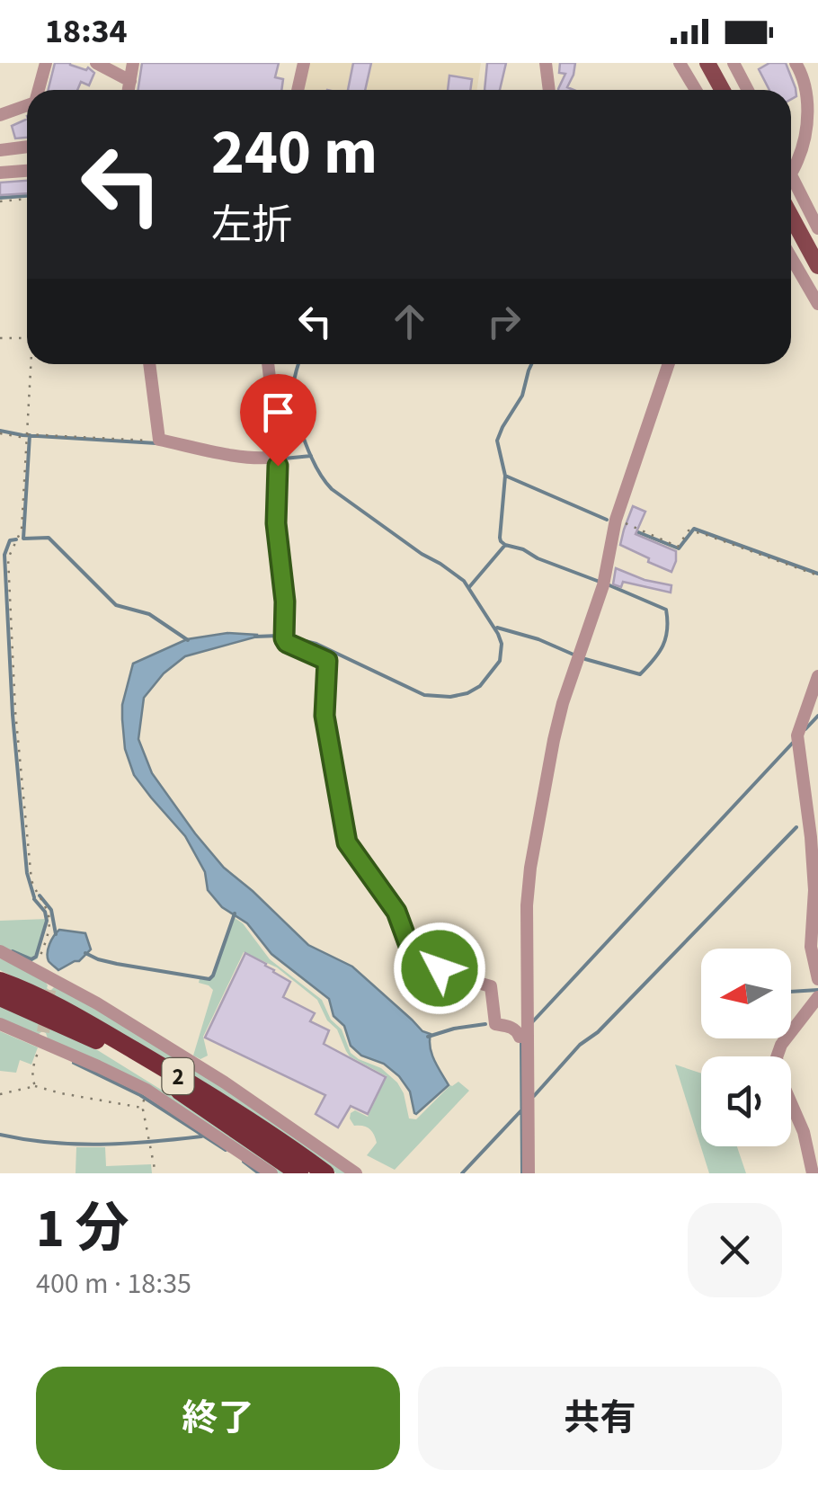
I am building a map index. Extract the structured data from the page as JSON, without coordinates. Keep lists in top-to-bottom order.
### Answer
{
  "streets": {
    "highway": ["2"]
  },
  "north": "left",
  "page": {
    "status": "18:34",
    "turn": ["240 m", "左折"],
    "heading": ["1 分", "400 m · 18:35"],
    "buttons": ["終了", "共有"]
  }
}
